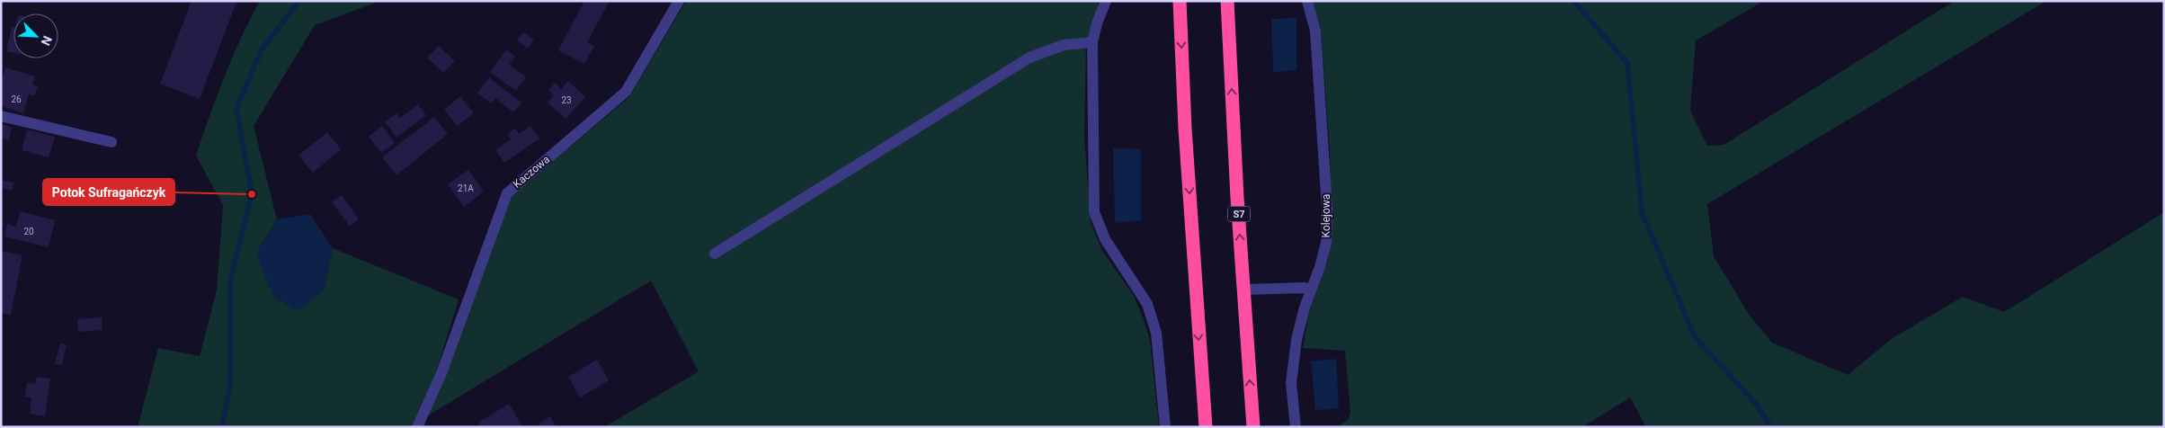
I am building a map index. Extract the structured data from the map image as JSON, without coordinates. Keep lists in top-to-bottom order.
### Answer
{
  "streets": {
    "highway": ["S7"],
    "street": ["Kaczowa", "Kolejowa"]
  },
  "places": ["Potok Sufragańczyk"],
  "house_numbers": [
    "26",
    "23",
    "21A",
    "20"
  ],
  "north": "bottom right"
}
